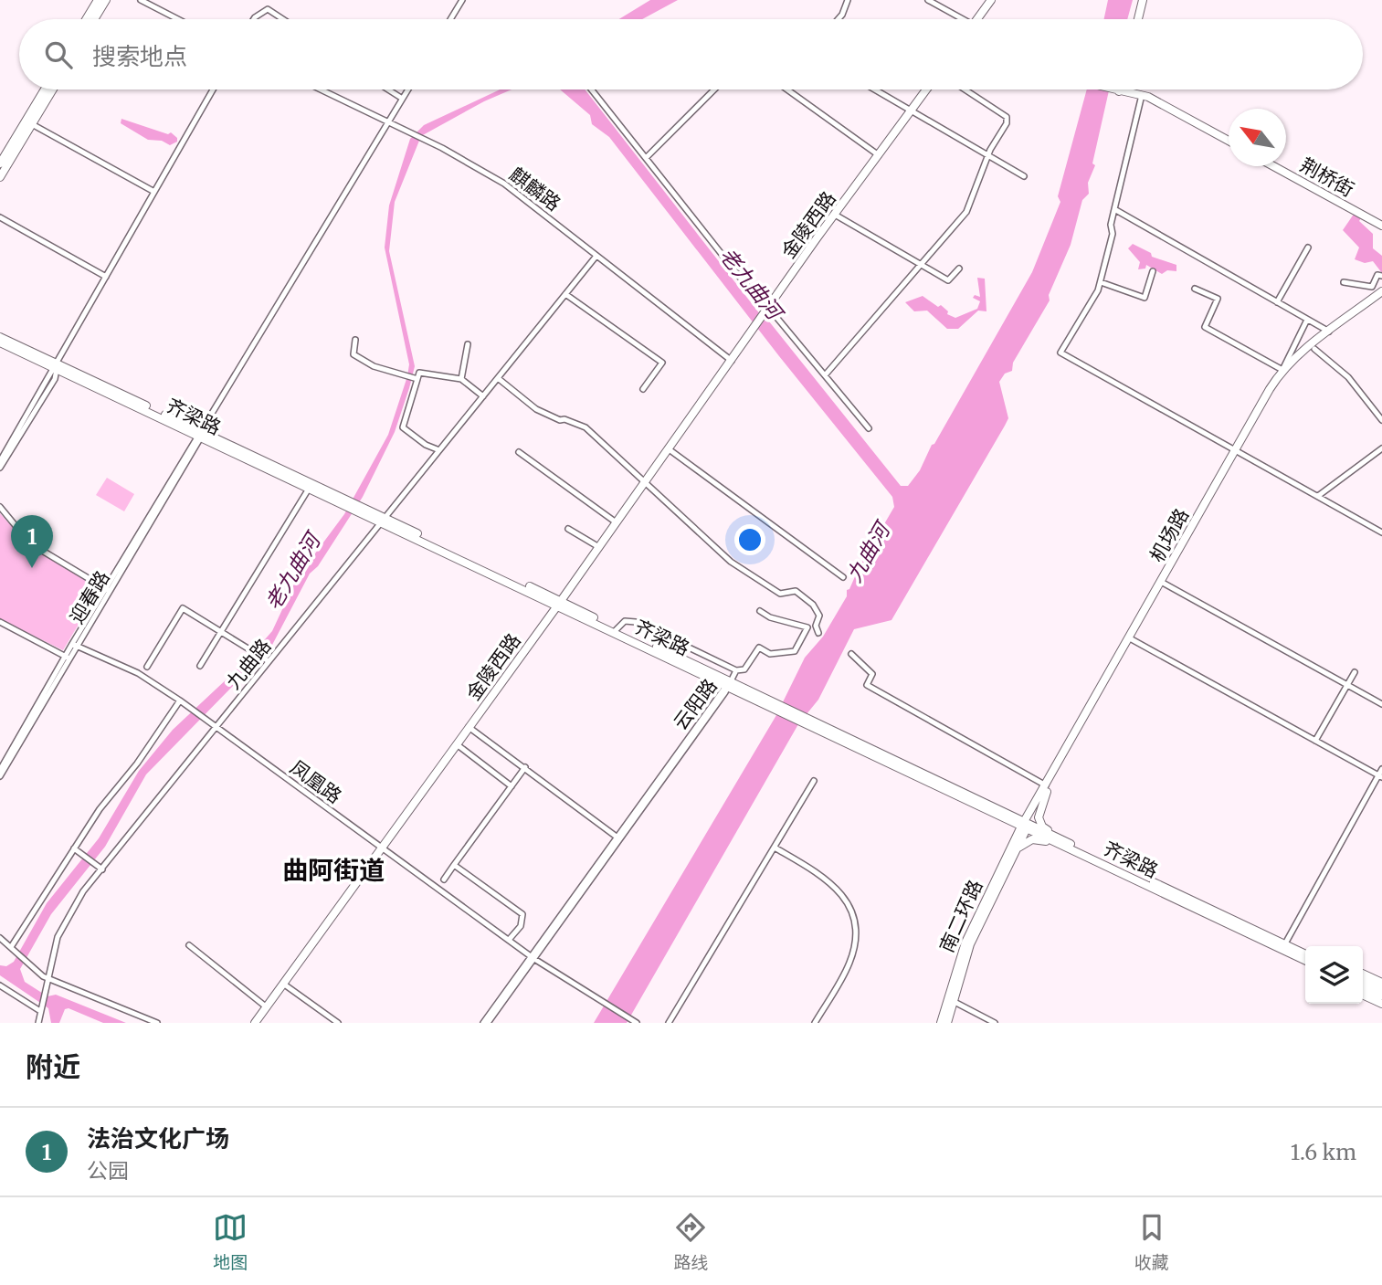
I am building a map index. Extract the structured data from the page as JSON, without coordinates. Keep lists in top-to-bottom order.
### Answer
{
  "streets": {
    "main road": [
      "荆桥街",
      "金陵西路",
      "齐梁路",
      "机场路",
      "南二环路"
    ],
    "street": [
      "麒麟路",
      "迎春路",
      "九曲路",
      "云阳路",
      "凤凰路"
    ]
  },
  "crossings": [
    ["麒麟路", "金陵西路"],
    ["麒麟路", "迎春路"],
    ["麒麟路", "九曲路"],
    ["金陵西路", "齐梁路"],
    ["金陵西路", "凤凰路"],
    ["齐梁路", "机场路"],
    ["齐梁路", "迎春路"],
    ["齐梁路", "九曲路"],
    ["齐梁路", "云阳路"],
    ["齐梁路", "南二环路"],
    ["机场路", "南二环路"],
    ["迎春路", "凤凰路"],
    ["九曲路", "凤凰路"],
    ["云阳路", "凤凰路"]
  ],
  "districts": ["曲阿街道"],
  "water": ["老九曲河", "九曲河"],
  "north": "top left",
  "page": {
    "search": "搜索地点",
    "pins": "1",
    "heading": "附近",
    "list": [
      {
        "mark": "1",
        "name": "法治文化广场",
        "note": "公园",
        "value": "1.6 km"
      }
    ],
    "nav": ["地图", "路线", "收藏"]
  }
}
